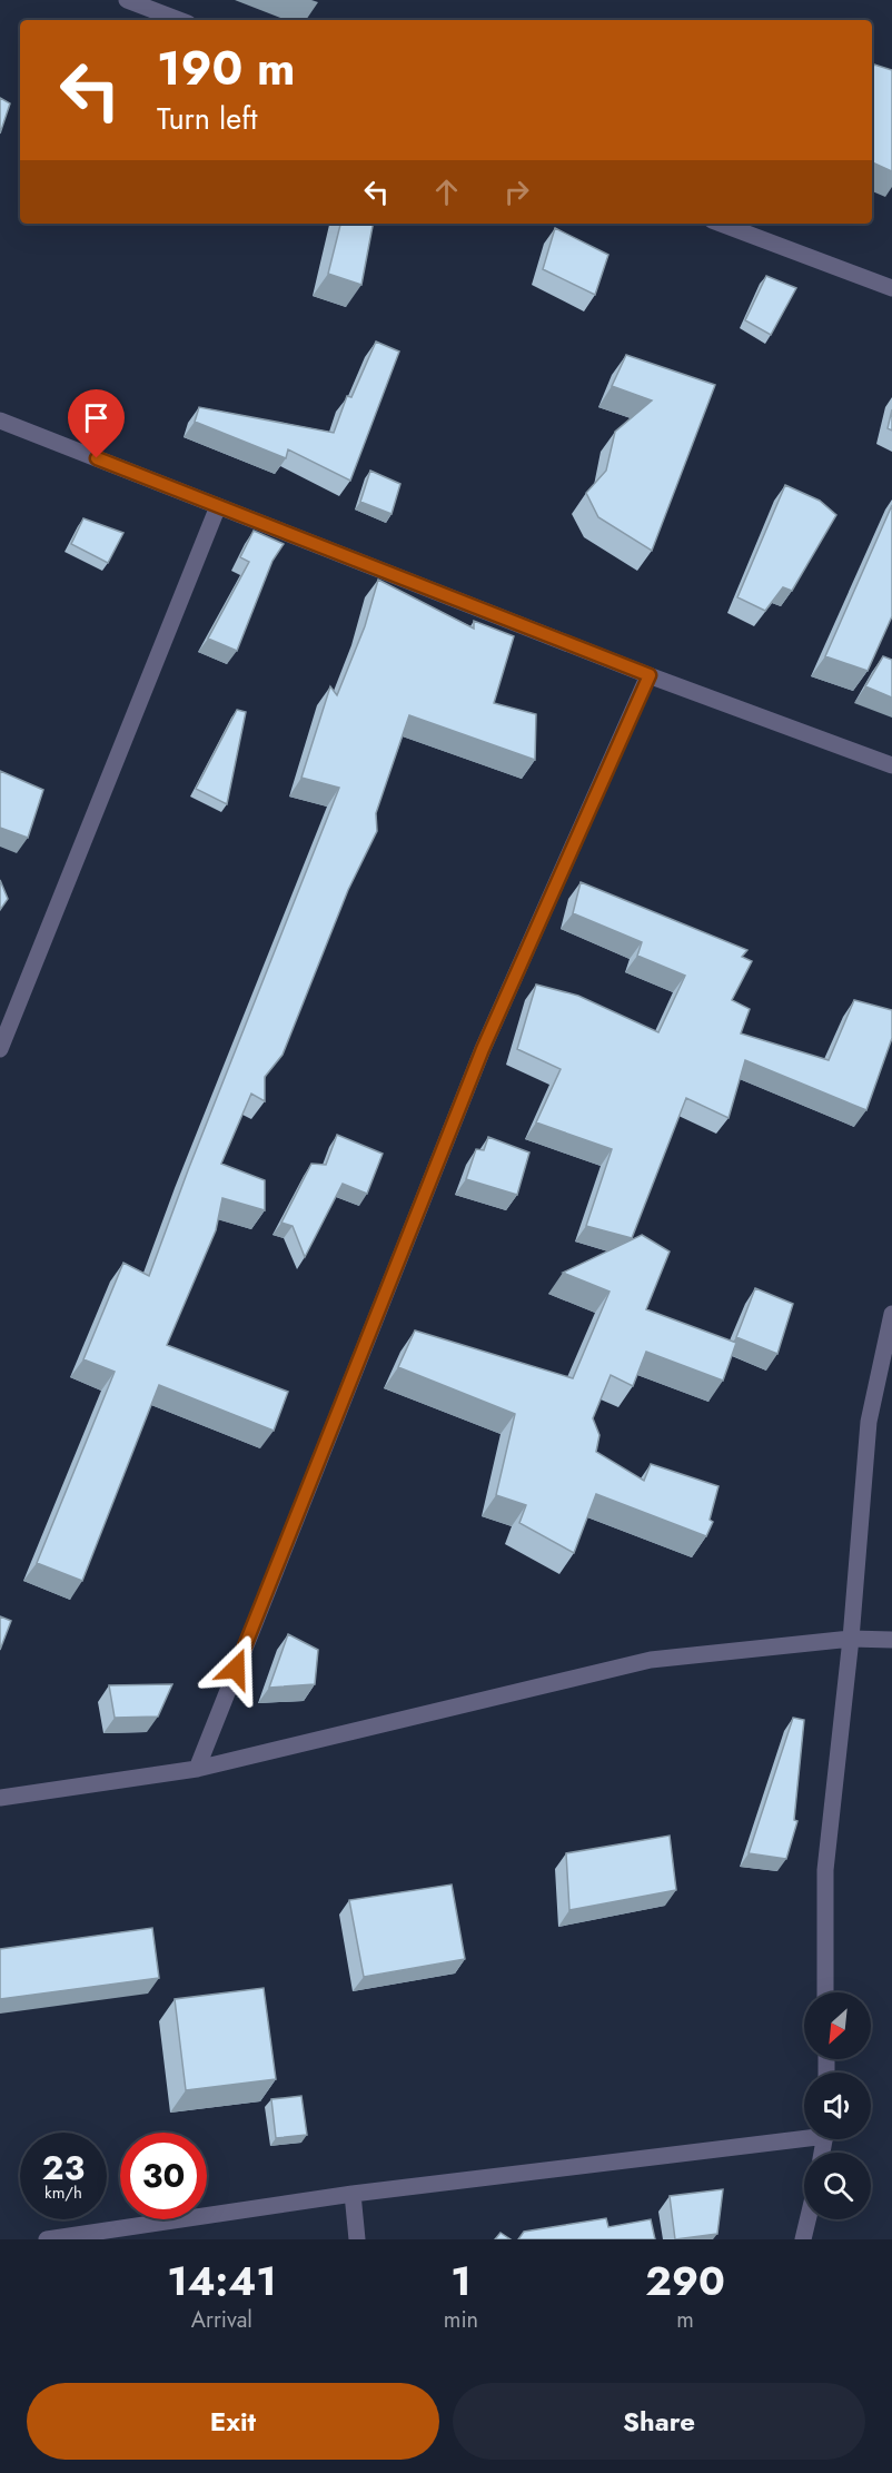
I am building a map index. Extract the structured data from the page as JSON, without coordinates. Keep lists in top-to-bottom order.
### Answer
{
  "north": "bottom left",
  "page": {
    "turn": ["190 m", "Turn left"],
    "speed": "23 km/h",
    "limit": "30",
    "eta": [
      "14:41",
      "Arrival",
      "1",
      "min",
      "290",
      "m"
    ],
    "buttons": ["Exit", "Share"]
  }
}
